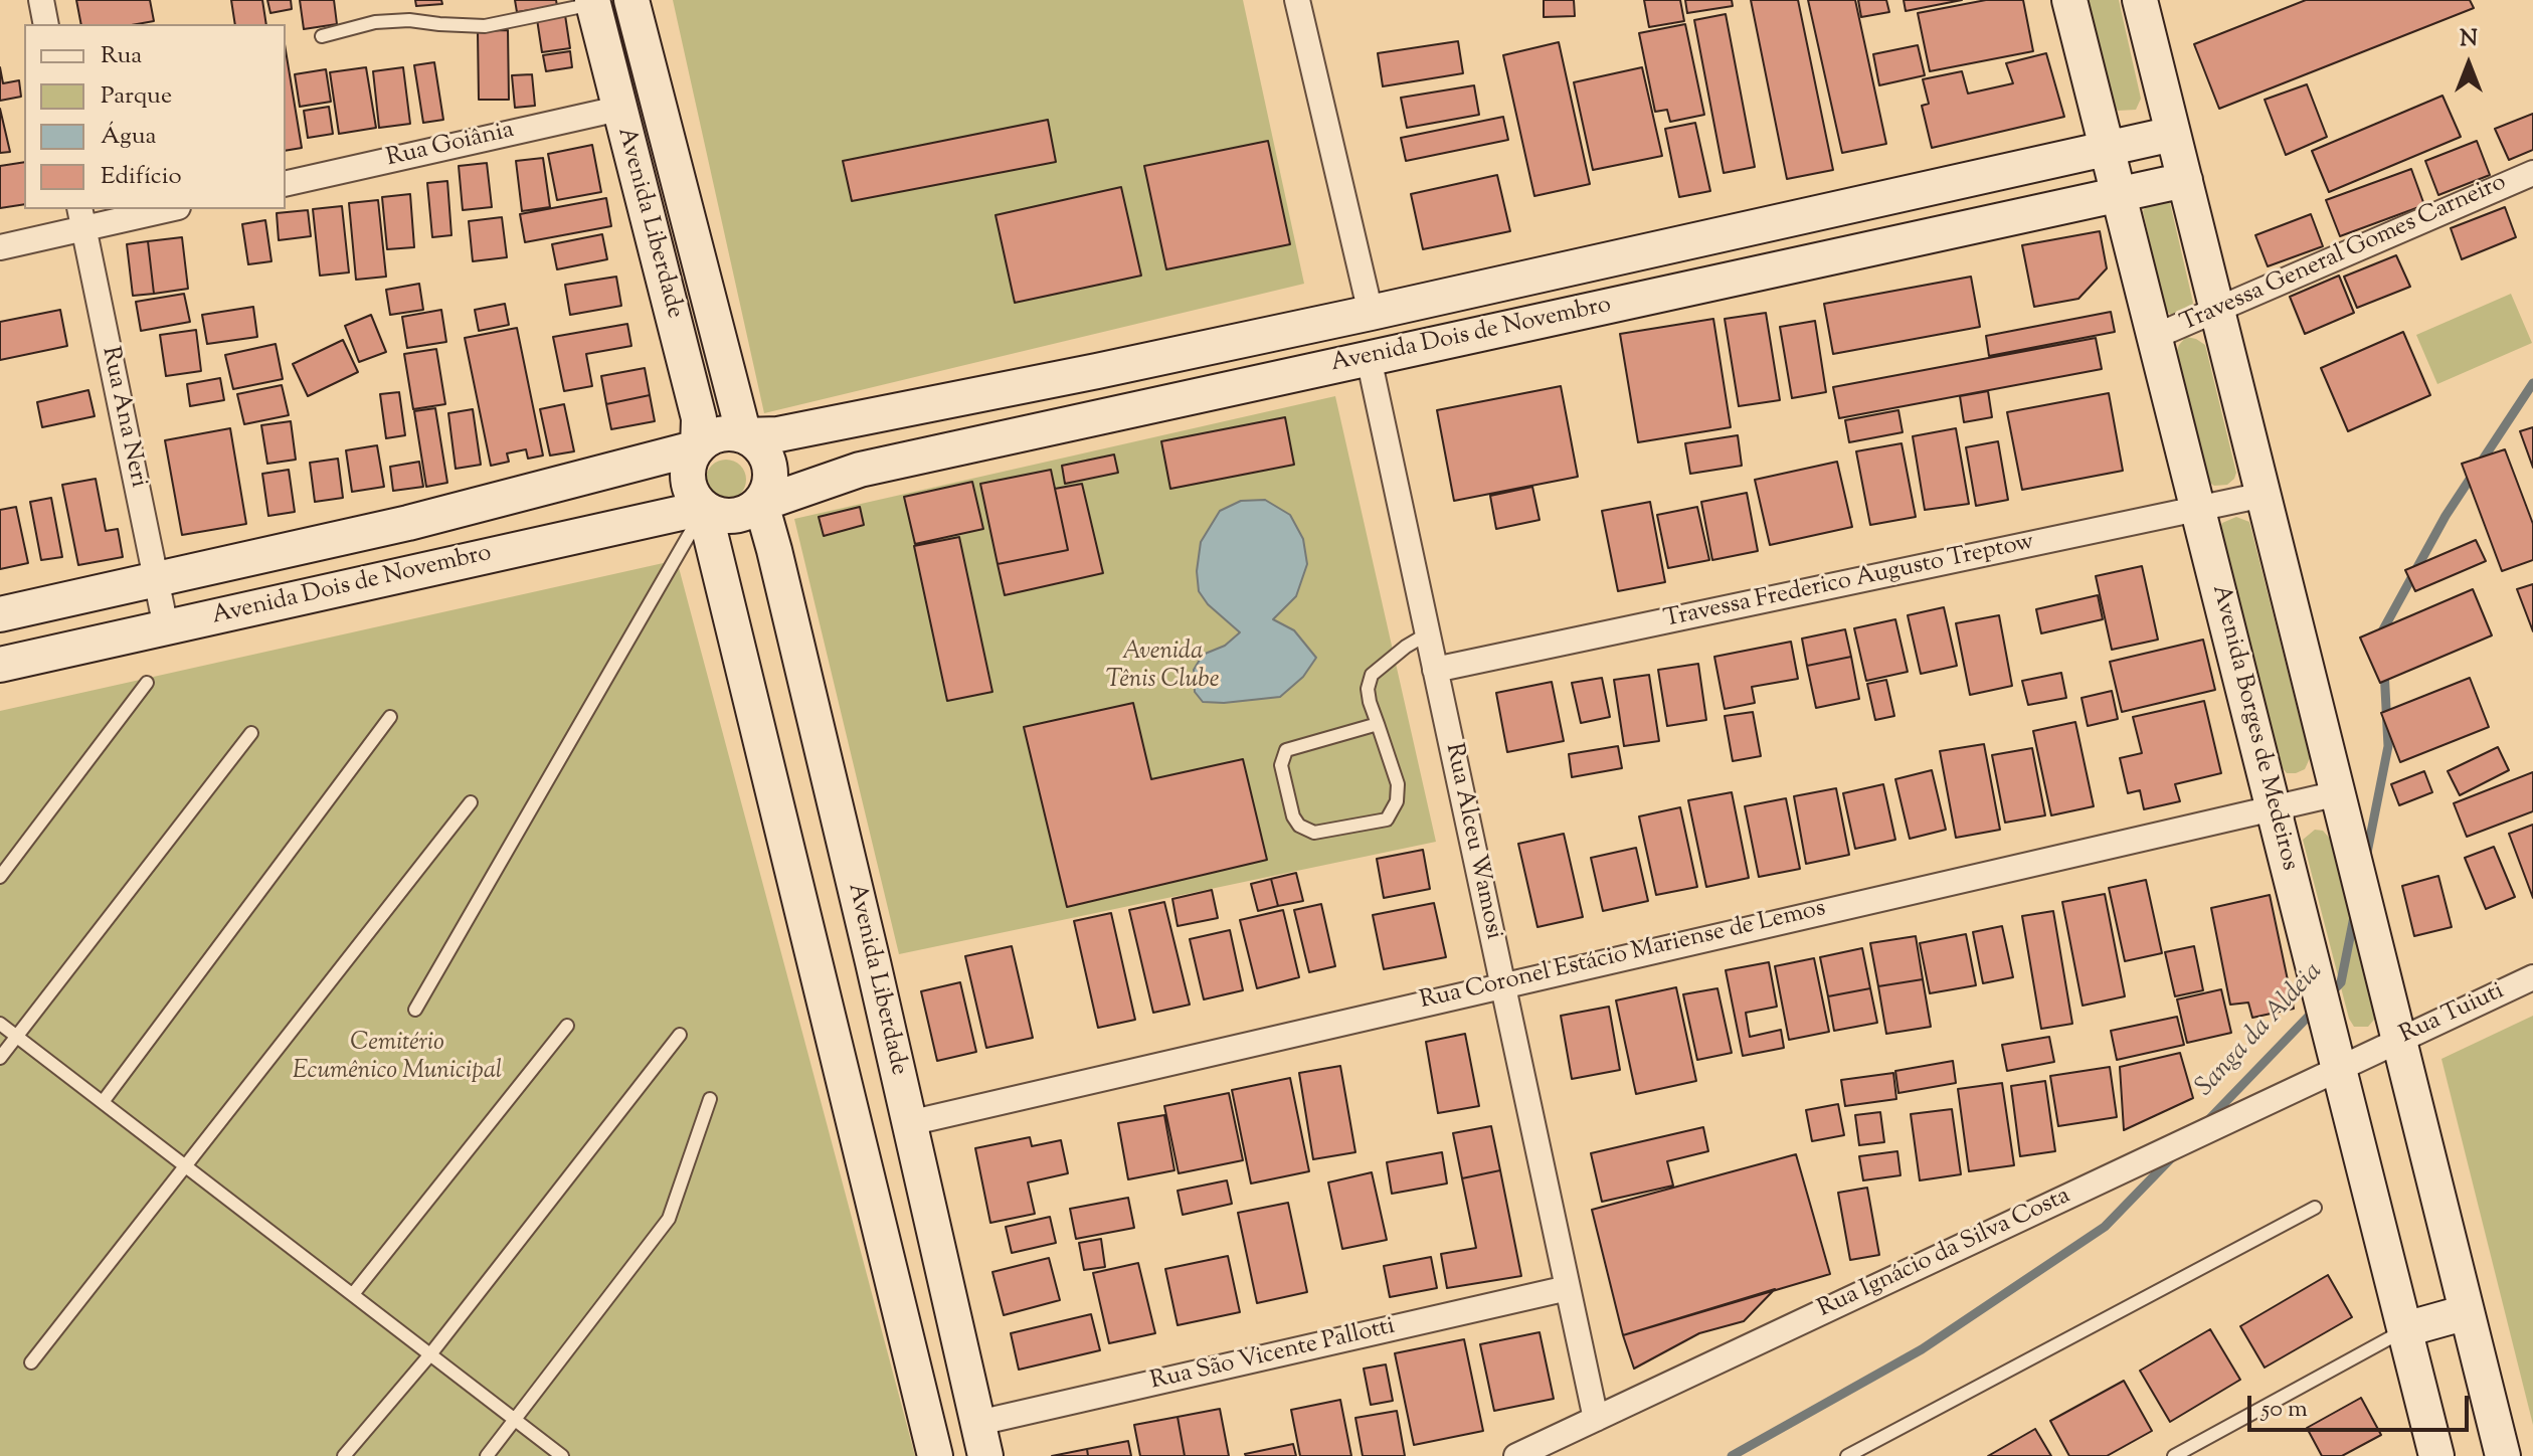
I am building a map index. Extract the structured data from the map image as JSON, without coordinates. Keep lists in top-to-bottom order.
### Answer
{
  "streets": {
    "street": [
      "Rua Goiânia",
      "Avenida Liberdade",
      "Travessa General Gomes Carneiro",
      "Avenida Dois de Novembro",
      "Rua Ana Neri",
      "Travessa Frederico Augusto Treptow",
      "Avenida Borges de Medeiros",
      "Rua Alceu Wamosi",
      "Rua Coronel Estácio Mariense de Lemos",
      "Rua Tuiuti",
      "Rua Ignácio da Silva Costa",
      "Rua São Vicente Pallotti"
    ]
  },
  "crossings": [
    ["Rua Goiânia", "Avenida Liberdade"],
    ["Avenida Liberdade", "Avenida Dois de Novembro"],
    ["Avenida Liberdade", "Rua Coronel Estácio Mariense de Lemos"],
    ["Avenida Liberdade", "Rua São Vicente Pallotti"],
    ["Travessa General Gomes Carneiro", "Avenida Borges de Medeiros"],
    ["Avenida Dois de Novembro", "Rua Ana Neri"],
    ["Avenida Dois de Novembro", "Avenida Borges de Medeiros"],
    ["Avenida Dois de Novembro", "Rua Alceu Wamosi"],
    ["Travessa Frederico Augusto Treptow", "Avenida Borges de Medeiros"],
    ["Travessa Frederico Augusto Treptow", "Rua Alceu Wamosi"],
    ["Avenida Borges de Medeiros", "Rua Coronel Estácio Mariense de Lemos"],
    ["Avenida Borges de Medeiros", "Rua Ignácio da Silva Costa"],
    ["Rua Alceu Wamosi", "Rua Coronel Estácio Mariense de Lemos"],
    ["Rua Alceu Wamosi", "Rua Ignácio da Silva Costa"],
    ["Rua Alceu Wamosi", "Rua São Vicente Pallotti"],
    ["Rua Tuiuti", "Rua Ignácio da Silva Costa"]
  ],
  "water": ["Sanga da Aldeia"],
  "parks": ["Avenida Tênis Clube", "Cemitério Ecumênico Municipal"],
  "legend": [
    "Rua",
    "Parque",
    "Água",
    "Edifício"
  ],
  "scale_bar": "50 m",
  "north": "top"
}
